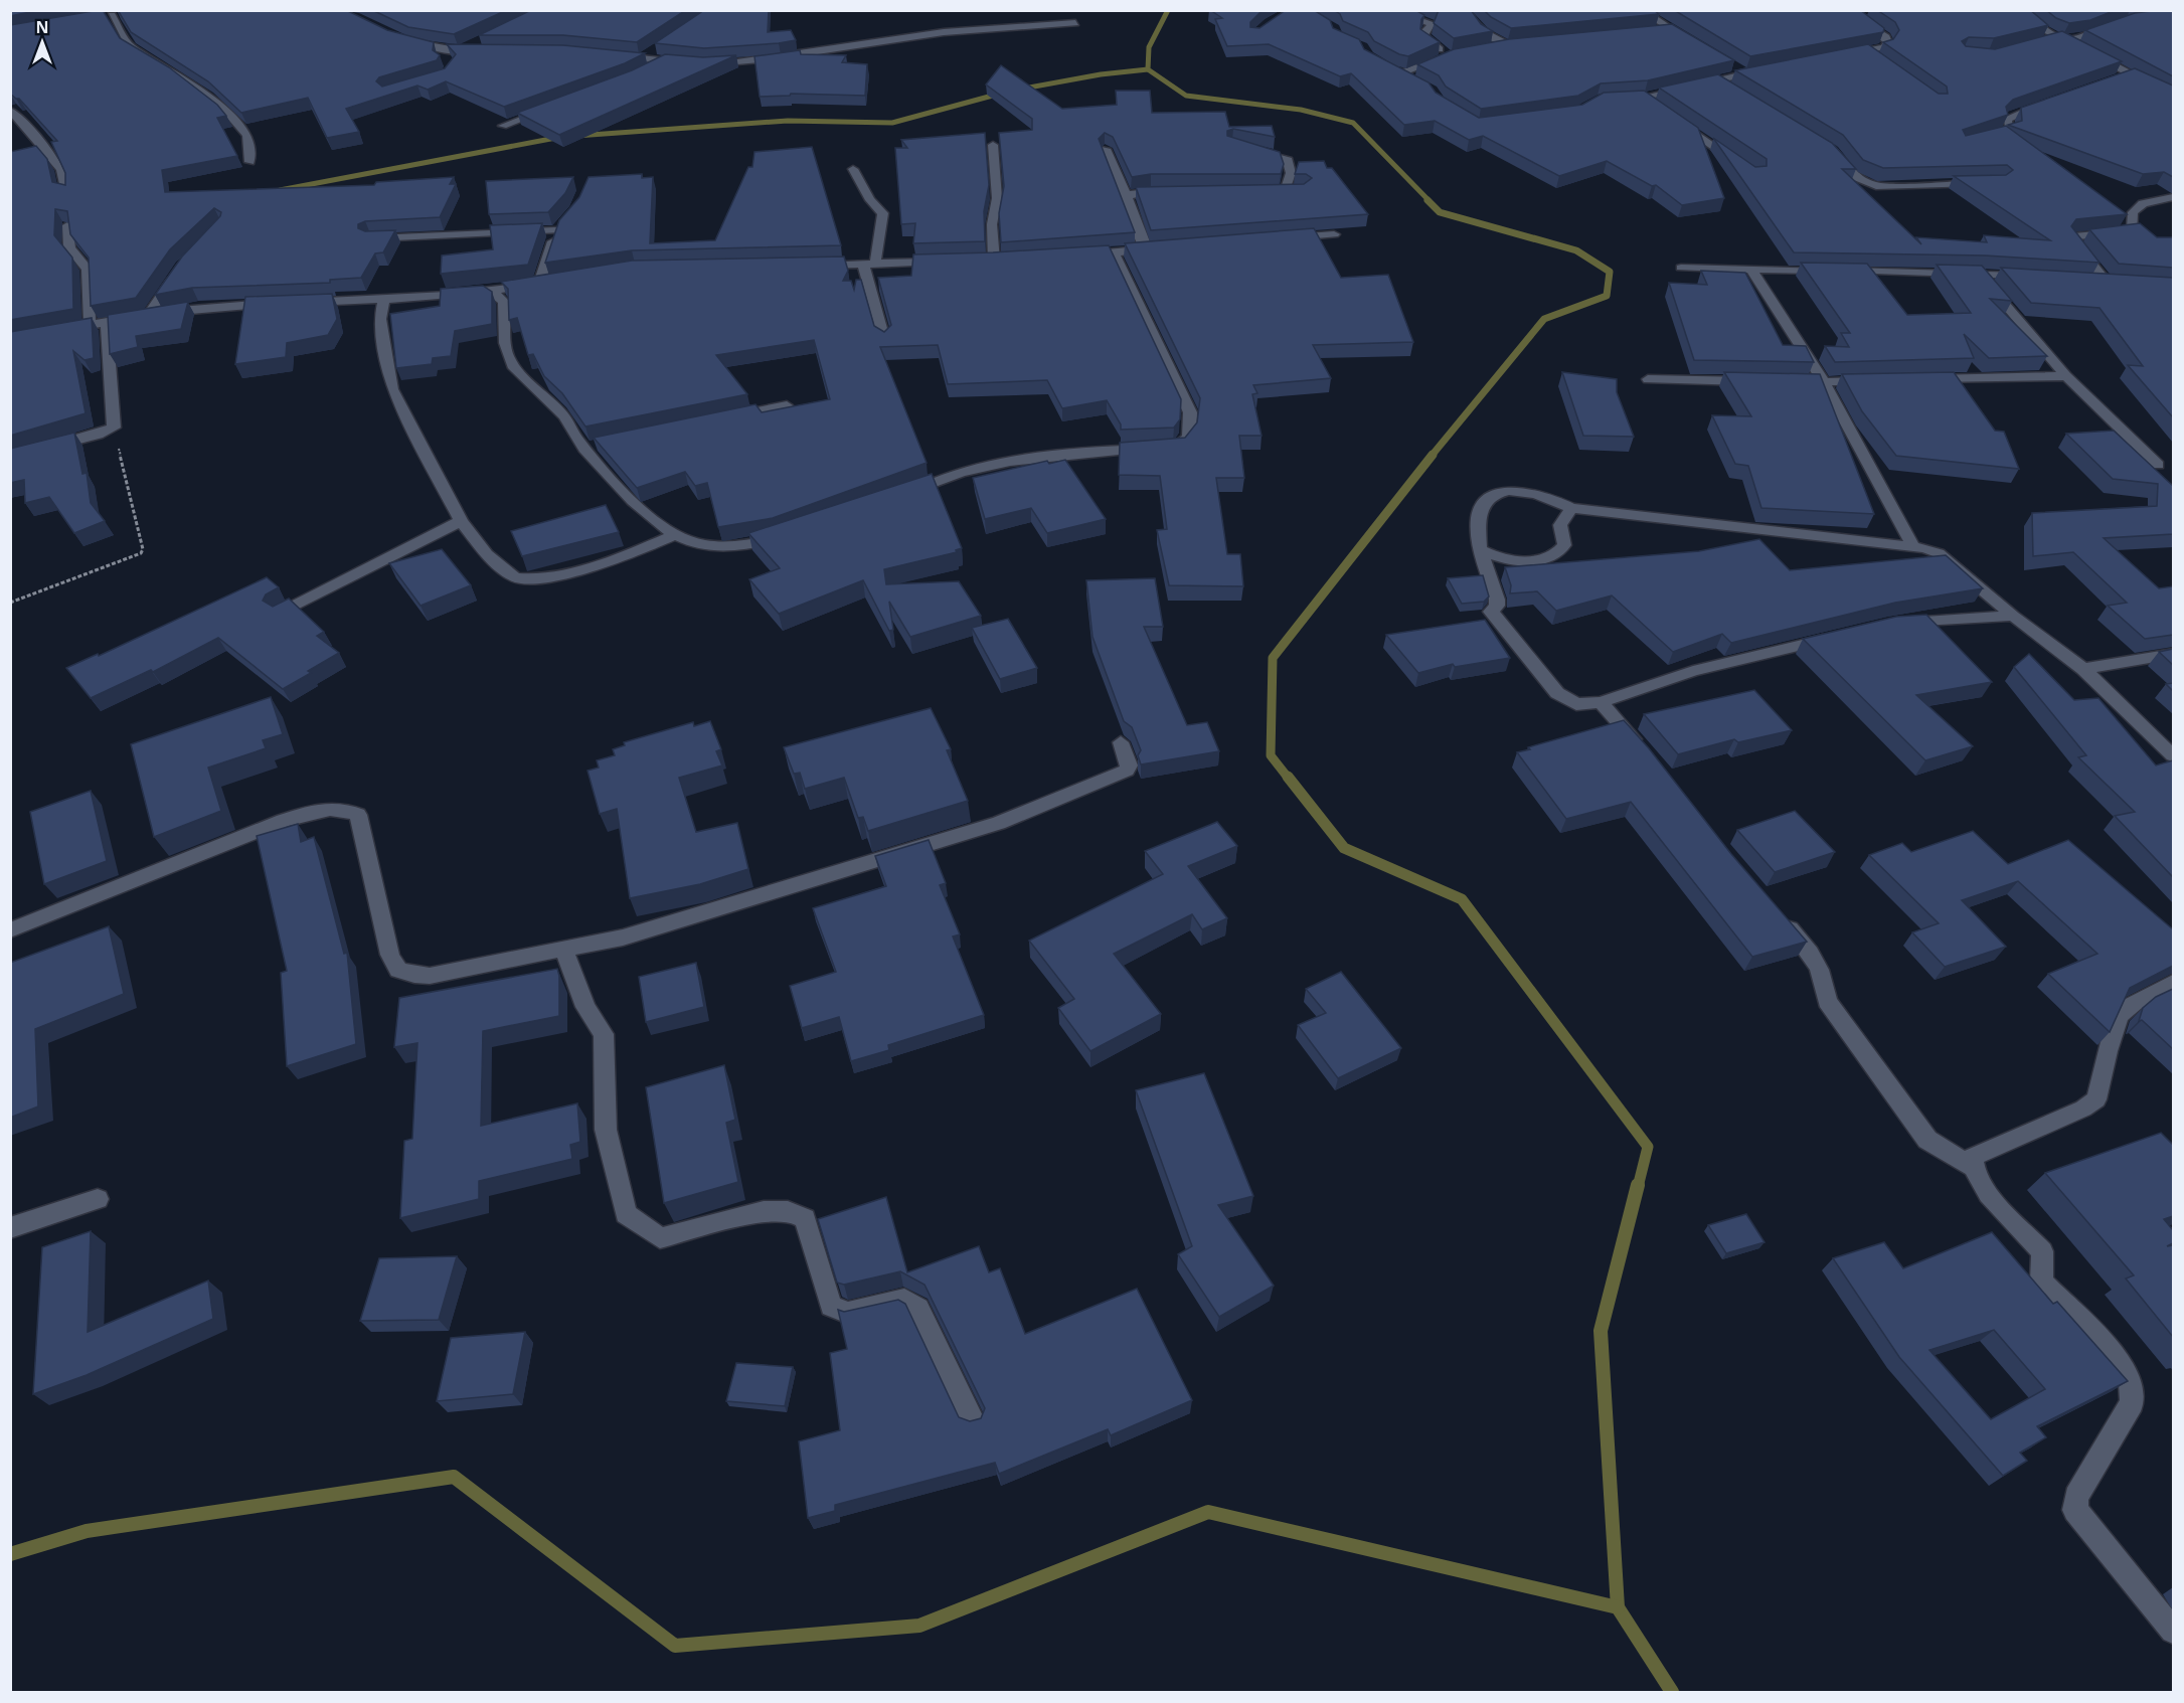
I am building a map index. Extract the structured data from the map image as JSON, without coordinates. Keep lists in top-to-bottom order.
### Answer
{
  "north": "top"
}
